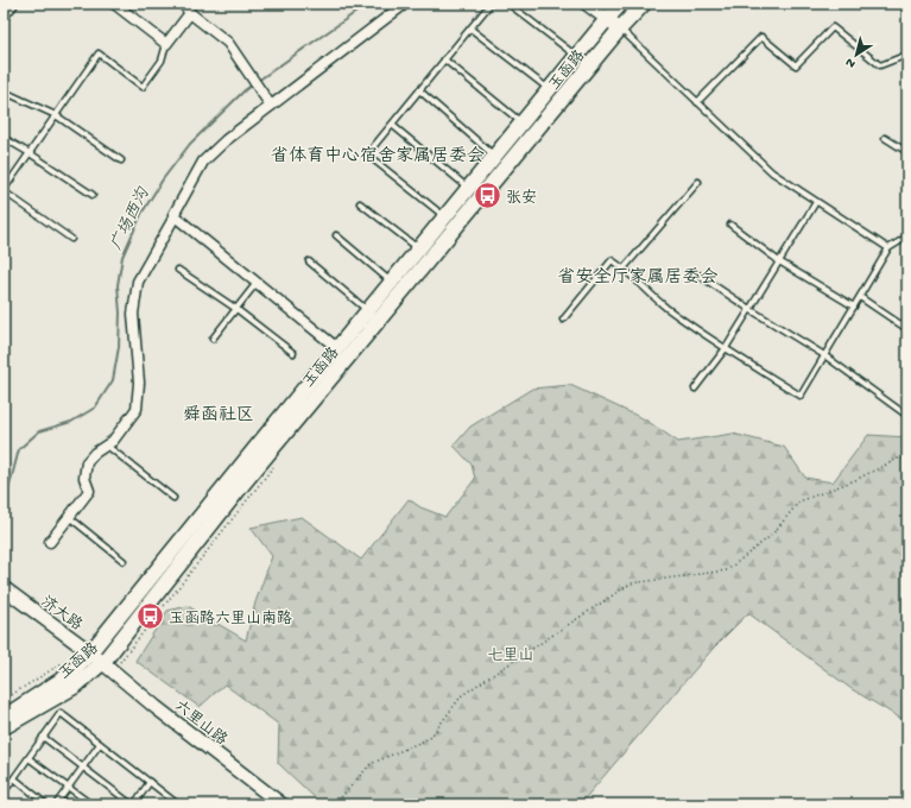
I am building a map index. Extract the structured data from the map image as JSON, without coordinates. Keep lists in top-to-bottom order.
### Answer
{
  "streets": {
    "main road": ["玉函路", "济大路", "六里山路"]
  },
  "crossings": [
    ["玉函路", "济大路"],
    ["玉函路", "六里山路"],
    ["济大路", "六里山路"]
  ],
  "districts": ["省体育中心宿舍家属居委会", "省安全厅家属居委会", "舜函社区"],
  "water": ["广场西沟"],
  "parks": ["七里山"],
  "places": {
    "bus stop": ["张安", "玉函路六里山南路"]
  },
  "north": "bottom left"
}
